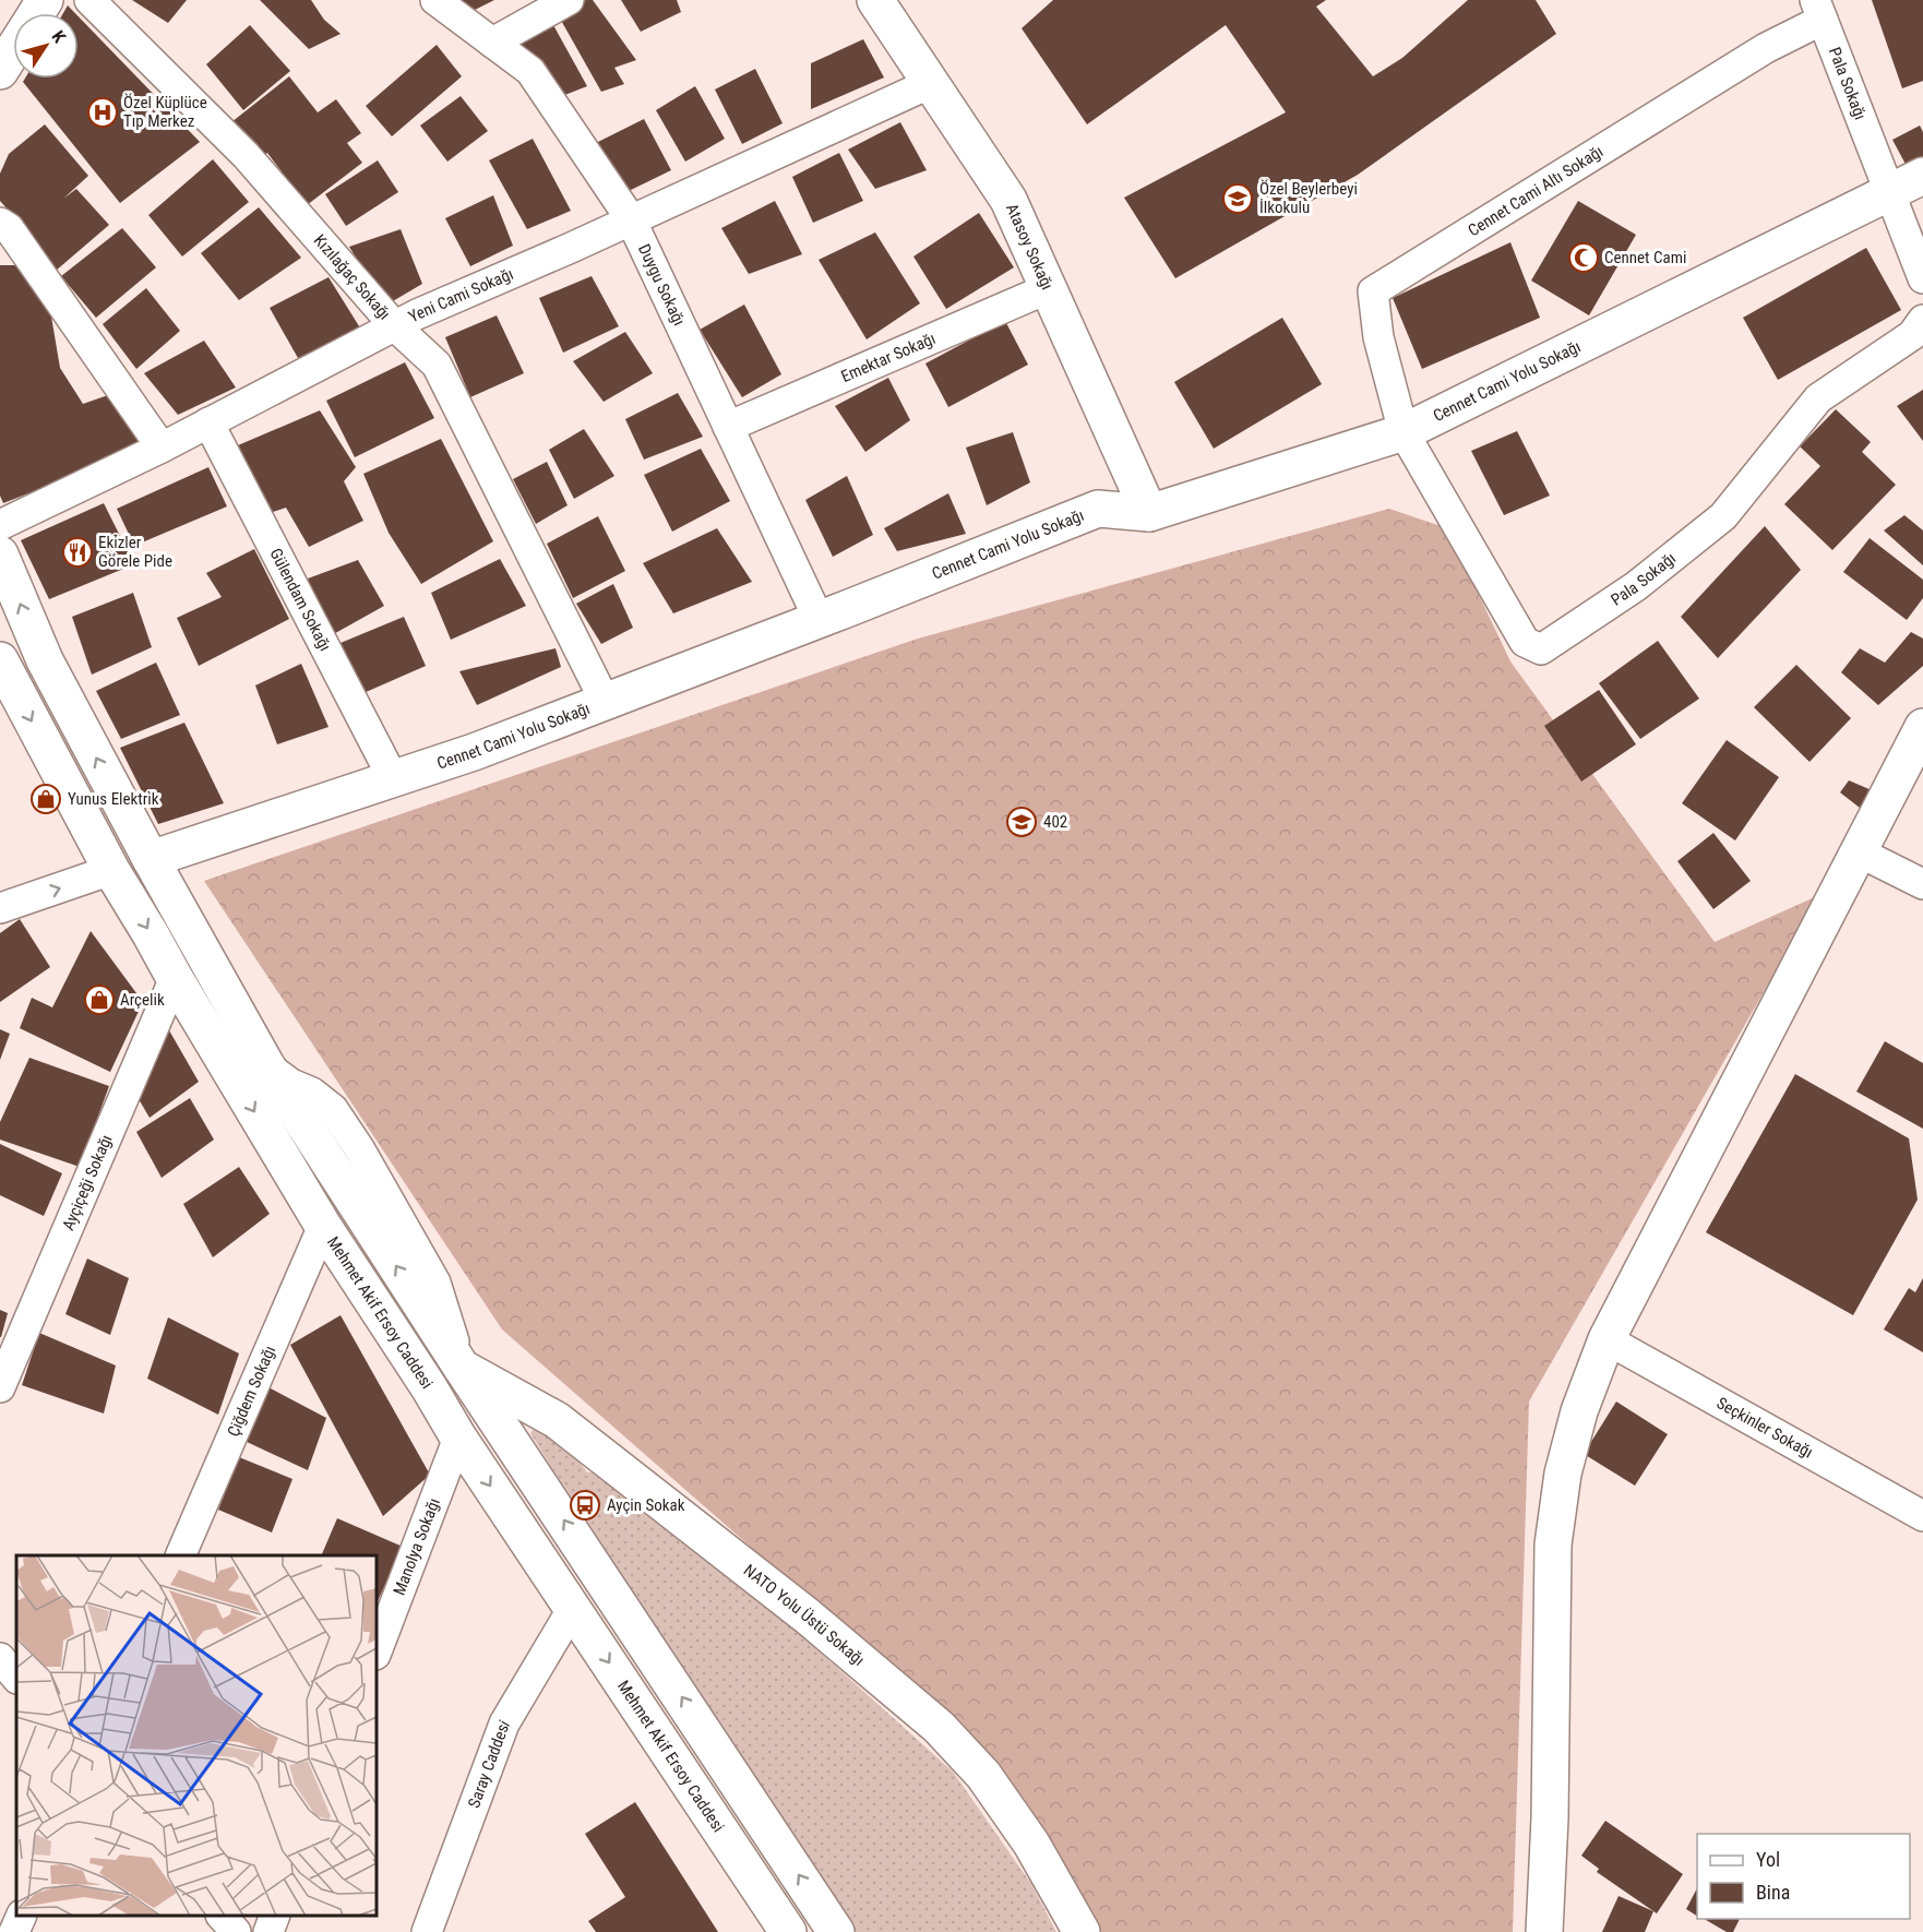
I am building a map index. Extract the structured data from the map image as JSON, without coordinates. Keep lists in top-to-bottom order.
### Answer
{
  "streets": {
    "street": [
      "Pala Sokağı",
      "Cennet Cami Altı Sokağı",
      "Atasoy Sokağı",
      "Kızılağaç Sokağı",
      "Duygu Sokağı",
      "Yeni Cami Sokağı",
      "Emektar Sokağı",
      "Cennet Cami Yolu Sokağı",
      "Gülendam Sokağı",
      "Ayçiçeği Sokağı",
      "Mehmet Akif Ersoy Caddesi",
      "Çiğdem Sokağı",
      "Seçkinler Sokağı",
      "Manolya Sokağı",
      "NATO Yolu Üstü Sokağı",
      "Saray Caddesi"
    ]
  },
  "crossings": [
    ["Pala Sokağı", "Cennet Cami Altı Sokağı"],
    ["Pala Sokağı", "Cennet Cami Yolu Sokağı"],
    ["Cennet Cami Altı Sokağı", "Cennet Cami Yolu Sokağı"],
    ["Atasoy Sokağı", "Yeni Cami Sokağı"],
    ["Atasoy Sokağı", "Emektar Sokağı"],
    ["Atasoy Sokağı", "Cennet Cami Yolu Sokağı"],
    ["Kızılağaç Sokağı", "Yeni Cami Sokağı"],
    ["Kızılağaç Sokağı", "Cennet Cami Yolu Sokağı"],
    ["Duygu Sokağı", "Yeni Cami Sokağı"],
    ["Duygu Sokağı", "Emektar Sokağı"],
    ["Duygu Sokağı", "Cennet Cami Yolu Sokağı"],
    ["Yeni Cami Sokağı", "Gülendam Sokağı"],
    ["Cennet Cami Yolu Sokağı", "Gülendam Sokağı"],
    ["Cennet Cami Yolu Sokağı", "Mehmet Akif Ersoy Caddesi"],
    ["Ayçiçeği Sokağı", "Mehmet Akif Ersoy Caddesi"],
    ["Mehmet Akif Ersoy Caddesi", "Çiğdem Sokağı"],
    ["Mehmet Akif Ersoy Caddesi", "Manolya Sokağı"],
    ["Mehmet Akif Ersoy Caddesi", "Saray Caddesi"]
  ],
  "places": {
    "hospital": ["Özel Küplüce Tıp Merkez"],
    "school or university": ["Özel Beylerbeyi İlkokulu", "402"],
    "mosque": ["Cennet Cami"],
    "restaurant": ["Ekizler Görele Pide"],
    "shop": ["Yunus Elektrik", "Arçelik"],
    "bus stop": ["Ayçin Sokak"]
  },
  "legend": ["Yol", "Bina"],
  "north": "top right"
}
